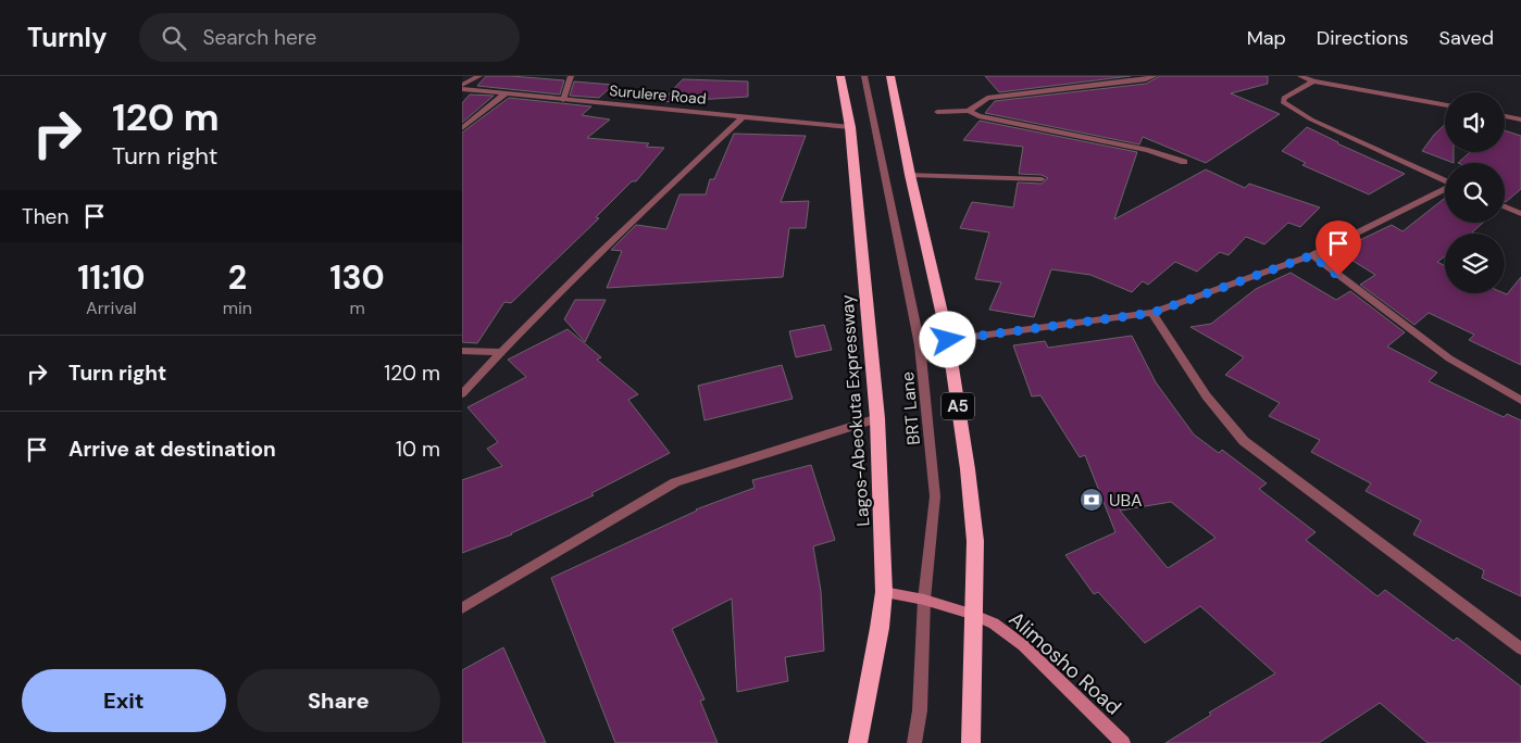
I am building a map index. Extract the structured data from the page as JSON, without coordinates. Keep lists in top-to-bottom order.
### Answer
{
  "streets": {
    "highway": ["A5", "Lagos-Abeokuta Expressway"],
    "main road": ["Alimosho Road"],
    "street": ["Surulere Road", "BRT Lane"]
  },
  "crossings": [
    ["Surulere Road", "Lagos-Abeokuta Expressway"],
    ["A5", "Alimosho Road"],
    ["BRT Lane", "Alimosho Road"],
    ["Lagos-Abeokuta Expressway", "Alimosho Road"]
  ],
  "places": {
    "bank": ["UBA"]
  },
  "page": {
    "header": "Turnly",
    "search": "Search here",
    "nav": ["Map", "Directions", "Saved"],
    "turn": ["120 m", "Turn right"],
    "then": "Then",
    "eta": [
      "11:10",
      "Arrival",
      "2",
      "min",
      "130",
      "m"
    ],
    "list": [
      {
        "name": "Turn right",
        "value": "120 m"
      },
      {
        "name": "Arrive at destination",
        "value": "10 m"
      }
    ],
    "buttons": ["Exit", "Share"]
  }
}
